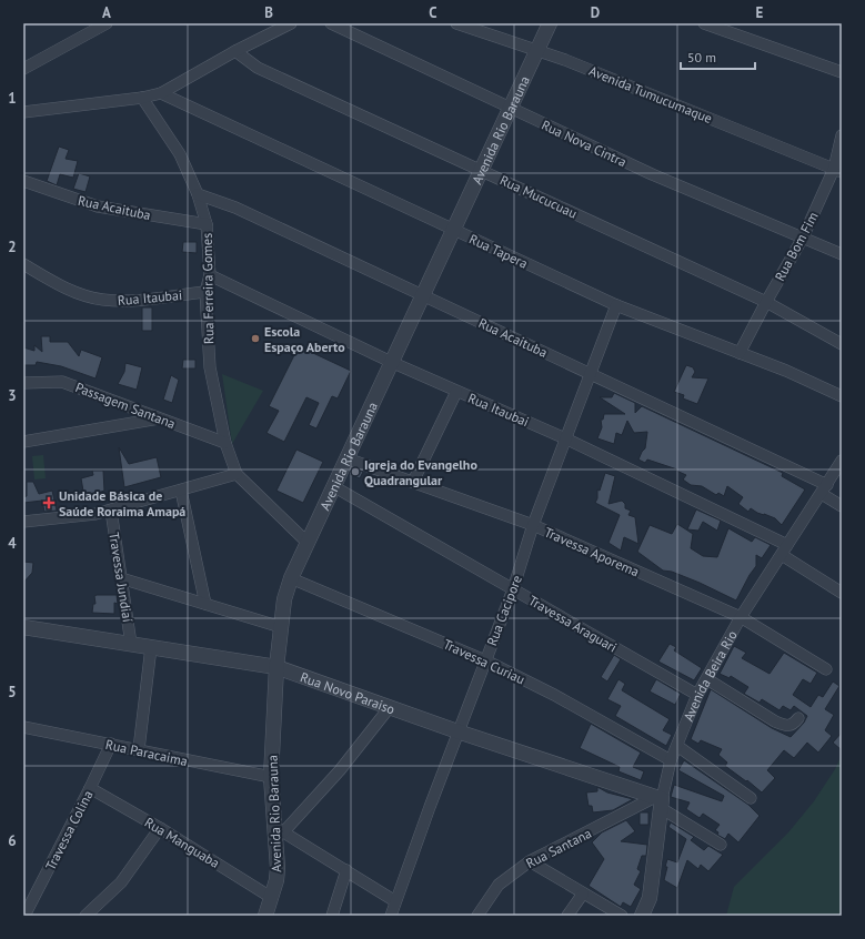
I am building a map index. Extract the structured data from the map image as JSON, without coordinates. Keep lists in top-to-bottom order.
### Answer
{
  "streets": {
    "street": [
      "Avenida Tumucumaque",
      "Avenida Rio Barauna",
      "Rua Nova Cintra",
      "Rua Mucucuau",
      "Rua Acaituba",
      "Rua Bom Fim",
      "Rua Tapera",
      "Rua Ferreira Gomes",
      "Rua Itaubai",
      "Passagem Santana",
      "Travessa Aporema",
      "Travessa Jundiaí",
      "Rua Cacipore",
      "Travessa Araguari",
      "Travessa Curiau",
      "Avenida Beira Rio",
      "Rua Novo Paraiso",
      "Rua Paracaima",
      "Travessa Colina",
      "Rua Manguaba",
      "Rua Santana"
    ]
  },
  "crossings": [
    ["Avenida Tumucumaque", "Avenida Rio Barauna"],
    ["Avenida Tumucumaque", "Rua Bom Fim"],
    ["Avenida Rio Barauna", "Rua Nova Cintra"],
    ["Avenida Rio Barauna", "Rua Mucucuau"],
    ["Avenida Rio Barauna", "Rua Acaituba"],
    ["Avenida Rio Barauna", "Rua Tapera"],
    ["Avenida Rio Barauna", "Rua Ferreira Gomes"],
    ["Avenida Rio Barauna", "Rua Itaubai"],
    ["Avenida Rio Barauna", "Travessa Aporema"],
    ["Avenida Rio Barauna", "Travessa Araguari"],
    ["Avenida Rio Barauna", "Travessa Curiau"],
    ["Avenida Rio Barauna", "Rua Novo Paraiso"],
    ["Avenida Rio Barauna", "Rua Paracaima"],
    ["Avenida Rio Barauna", "Rua Manguaba"],
    ["Rua Nova Cintra", "Rua Bom Fim"],
    ["Rua Mucucuau", "Rua Bom Fim"],
    ["Rua Acaituba", "Rua Ferreira Gomes"],
    ["Rua Acaituba", "Rua Cacipore"],
    ["Rua Acaituba", "Avenida Beira Rio"],
    ["Rua Bom Fim", "Rua Tapera"],
    ["Rua Tapera", "Rua Cacipore"],
    ["Rua Ferreira Gomes", "Rua Itaubai"],
    ["Rua Ferreira Gomes", "Passagem Santana"],
    ["Rua Itaubai", "Rua Cacipore"],
    ["Rua Itaubai", "Avenida Beira Rio"],
    ["Travessa Aporema", "Rua Cacipore"],
    ["Travessa Aporema", "Avenida Beira Rio"],
    ["Travessa Jundiaí", "Rua Novo Paraiso"],
    ["Rua Cacipore", "Travessa Araguari"],
    ["Rua Cacipore", "Travessa Curiau"],
    ["Rua Cacipore", "Rua Novo Paraiso"],
    ["Travessa Araguari", "Avenida Beira Rio"],
    ["Travessa Curiau", "Avenida Beira Rio"],
    ["Avenida Beira Rio", "Rua Novo Paraiso"],
    ["Avenida Beira Rio", "Rua Santana"],
    ["Rua Novo Paraiso", "Rua Santana"],
    ["Rua Paracaima", "Travessa Colina"],
    ["Travessa Colina", "Rua Manguaba"]
  ],
  "places": {
    "other": ["Escola Espaço Aberto", "Igreja do Evangelho Quadrangular"],
    "health": ["Unidade Básica de Saúde Roraima Amapá"]
  },
  "scale_bar": "50 m",
  "grid": {
    "columns": [
      "A",
      "B",
      "C",
      "D",
      "E"
    ],
    "rows": [
      "1",
      "2",
      "3",
      "4",
      "5",
      "6"
    ]
  }
}
